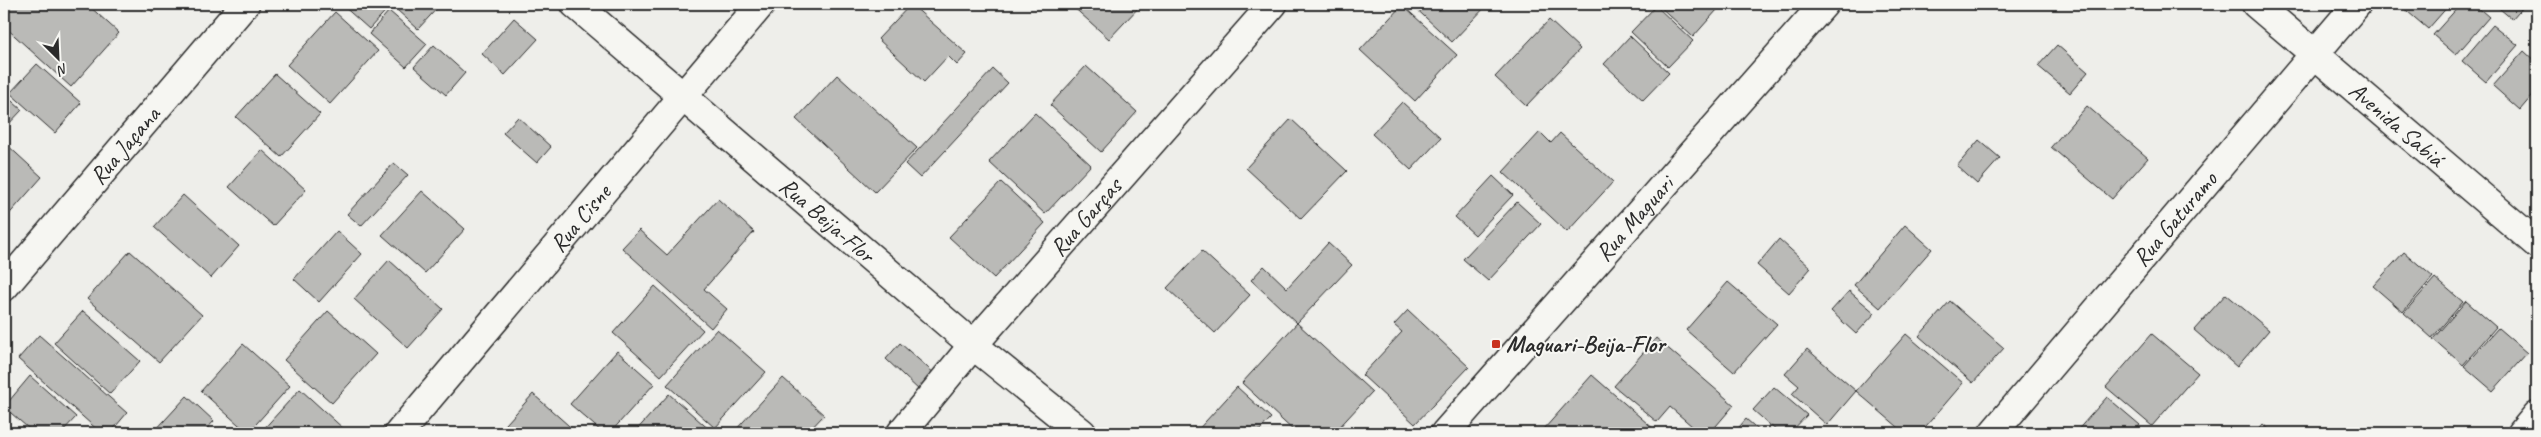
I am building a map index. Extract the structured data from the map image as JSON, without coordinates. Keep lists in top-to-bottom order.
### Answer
{
  "streets": {
    "street": [
      "Avenida Sabiá",
      "Rua Jaçana",
      "Rua Garças",
      "Rua Cisne",
      "Rua Maguari",
      "Rua Gaturamo",
      "Rua Beija-Flor"
    ]
  },
  "crossings": [
    ["Avenida Sabiá", "Rua Gaturamo"],
    ["Rua Garças", "Rua Beija-Flor"],
    ["Rua Cisne", "Rua Beija-Flor"]
  ],
  "places": {
    "transit": ["Maguari-Beija-Flor"]
  },
  "north": "bottom right"
}
